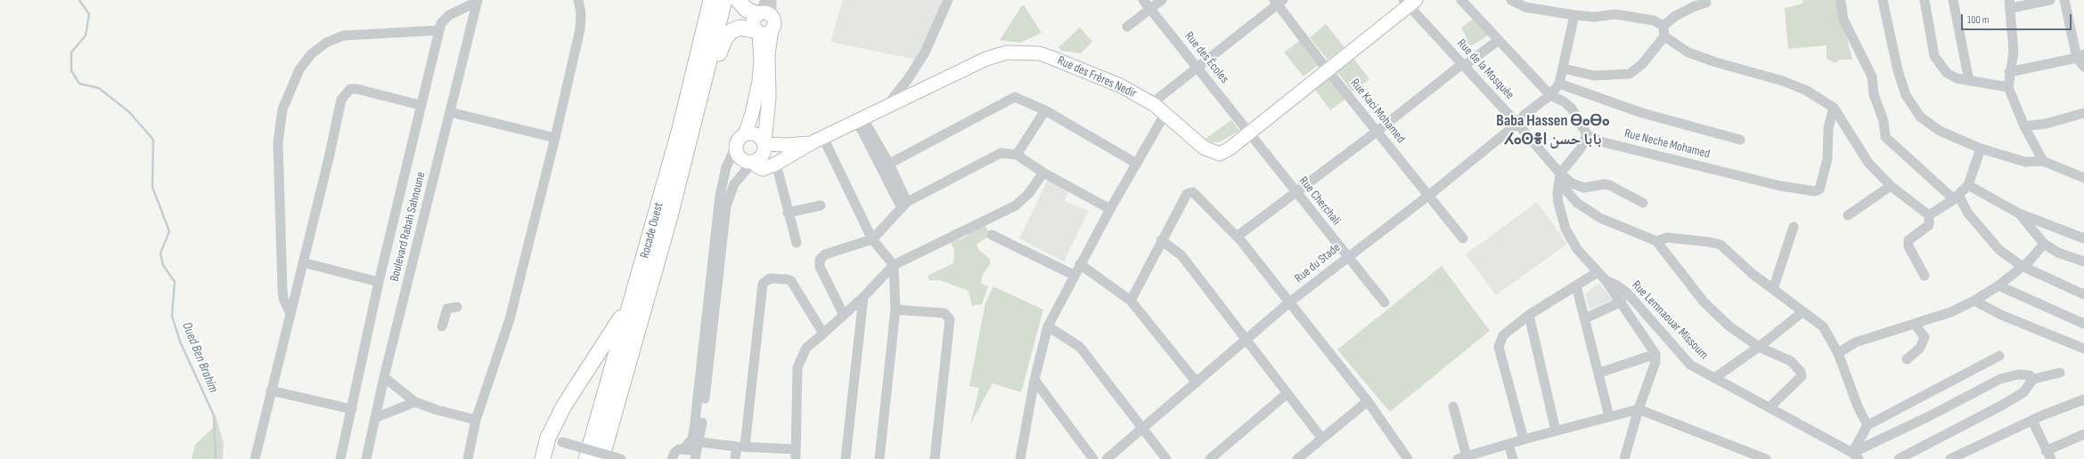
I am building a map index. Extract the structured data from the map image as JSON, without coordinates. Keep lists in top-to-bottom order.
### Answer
{
  "streets": {
    "highway": ["Rocade Ouest"],
    "main road": ["Rue des Frères Nedir"],
    "street": [
      "Rue des Écoles",
      "Rue de la Mosquée",
      "Rue Kaci Mohamed",
      "Rue Neche Mohamed",
      "Rue Cherchali",
      "Boulevard Rabah Sahnoune",
      "Rue du Stade",
      "Rue Lemnaouar Missoum"
    ]
  },
  "crossings": [
    ["Rue des Écoles", "Rue des Frères Nedir"],
    ["Rue des Écoles", "Rue Cherchali"],
    ["Rue de la Mosquée", "Rue des Frères Nedir"],
    ["Rue de la Mosquée", "Rue du Stade"],
    ["Rue de la Mosquée", "Rue Lemnaouar Missoum"],
    ["Rue des Frères Nedir", "Rue Kaci Mohamed"],
    ["Rue des Frères Nedir", "Rue Cherchali"],
    ["Rue Kaci Mohamed", "Rue du Stade"],
    ["Rue Cherchali", "Rue du Stade"]
  ],
  "districts": ["Baba Hassen ⴱⴰⴱⴰ ⵃⴰⵙⴻⵏ بابا حسن"],
  "water": ["Oued Ben Brahim"],
  "scale_bar": "100 m"
}
